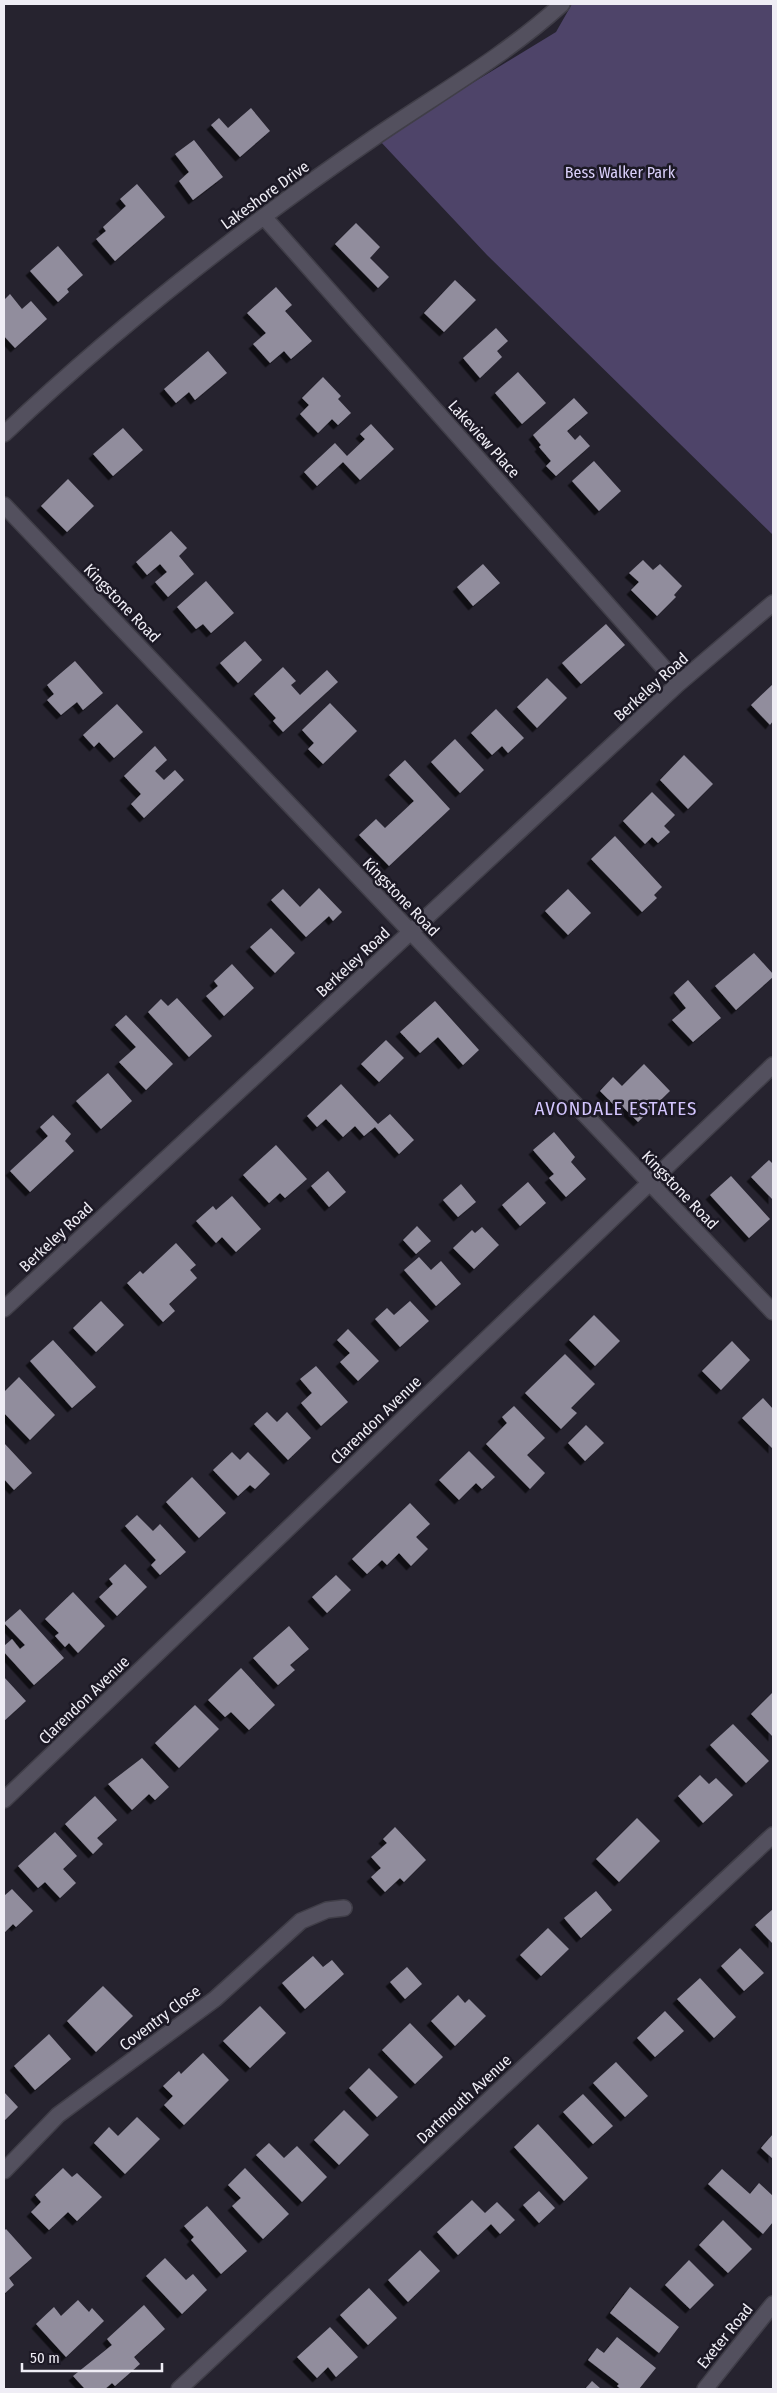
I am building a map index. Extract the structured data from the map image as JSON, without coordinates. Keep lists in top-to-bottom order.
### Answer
{
  "streets": {
    "street": [
      "Lakeshore Drive",
      "Lakeview Place",
      "Kingstone Road",
      "Berkeley Road",
      "Clarendon Avenue",
      "Coventry Close",
      "Dartmouth Avenue",
      "Exeter Road"
    ]
  },
  "crossings": [
    ["Lakeshore Drive", "Lakeview Place"],
    ["Lakeview Place", "Berkeley Road"],
    ["Kingstone Road", "Berkeley Road"],
    ["Kingstone Road", "Clarendon Avenue"]
  ],
  "districts": ["AVONDALE ESTATES"],
  "parks": ["Bess Walker Park"],
  "scale_bar": "50 m"
}
